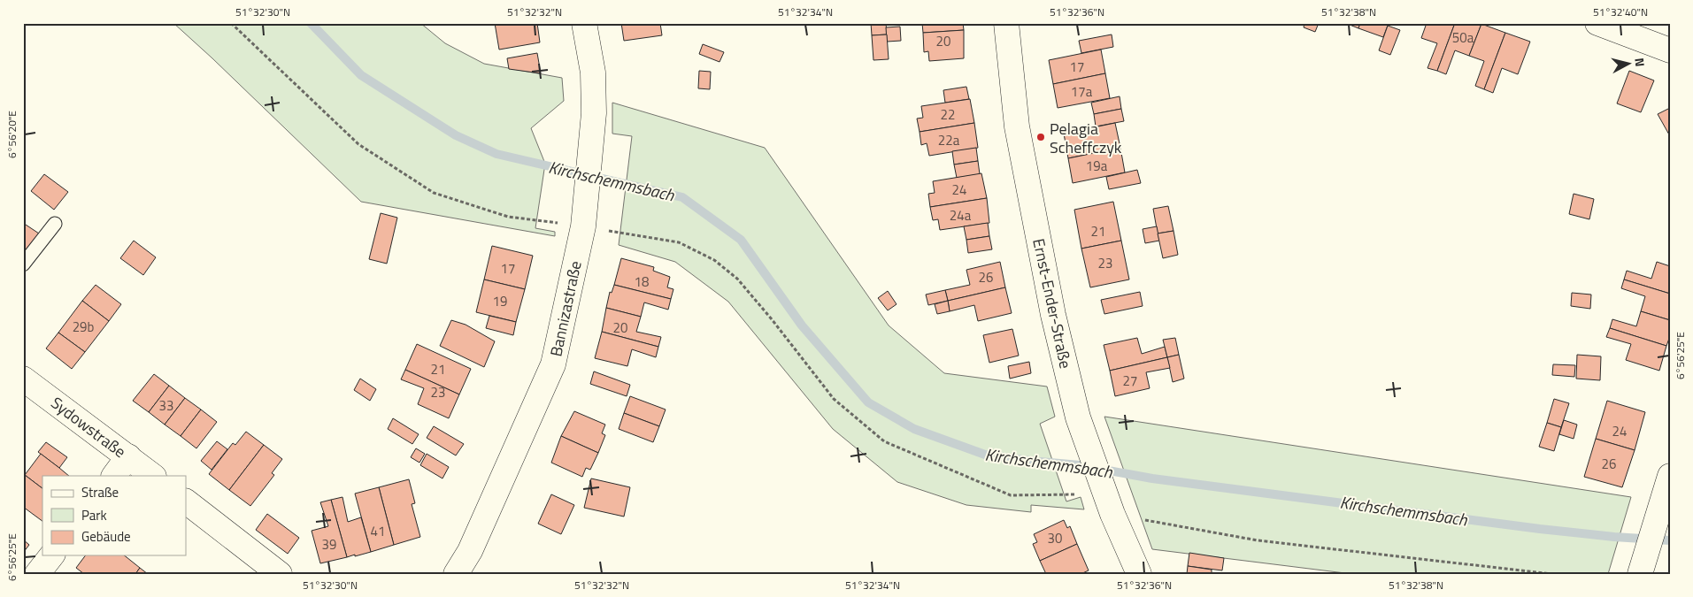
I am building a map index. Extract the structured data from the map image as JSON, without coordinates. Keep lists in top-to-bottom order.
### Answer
{
  "streets": {
    "street": ["Ernst-Ender-Straße", "Bannizastraße", "Sydowstraße"]
  },
  "water": ["Kirchschemmsbach"],
  "places": ["Pelagia Scheffczyk"],
  "house_numbers": [
    "50a",
    "20",
    "17",
    "17a",
    "22",
    "22a",
    "19a",
    "24",
    "24a",
    "21",
    "23",
    "17",
    "26",
    "18",
    "19",
    "29b",
    "20",
    "21",
    "27",
    "23",
    "33",
    "24",
    "26",
    "41",
    "30",
    "39"
  ],
  "legend": ["Straße", "Park", "Gebäude"],
  "north": "right",
  "coordinates": [
    "51°32'30\"N",
    "51°32'32\"N",
    "51°32'34\"N",
    "51°32'36\"N",
    "51°32'38\"N",
    "51°32'40\"N",
    "6°56'20\"E",
    "6°56'25\"E"
  ]
}
